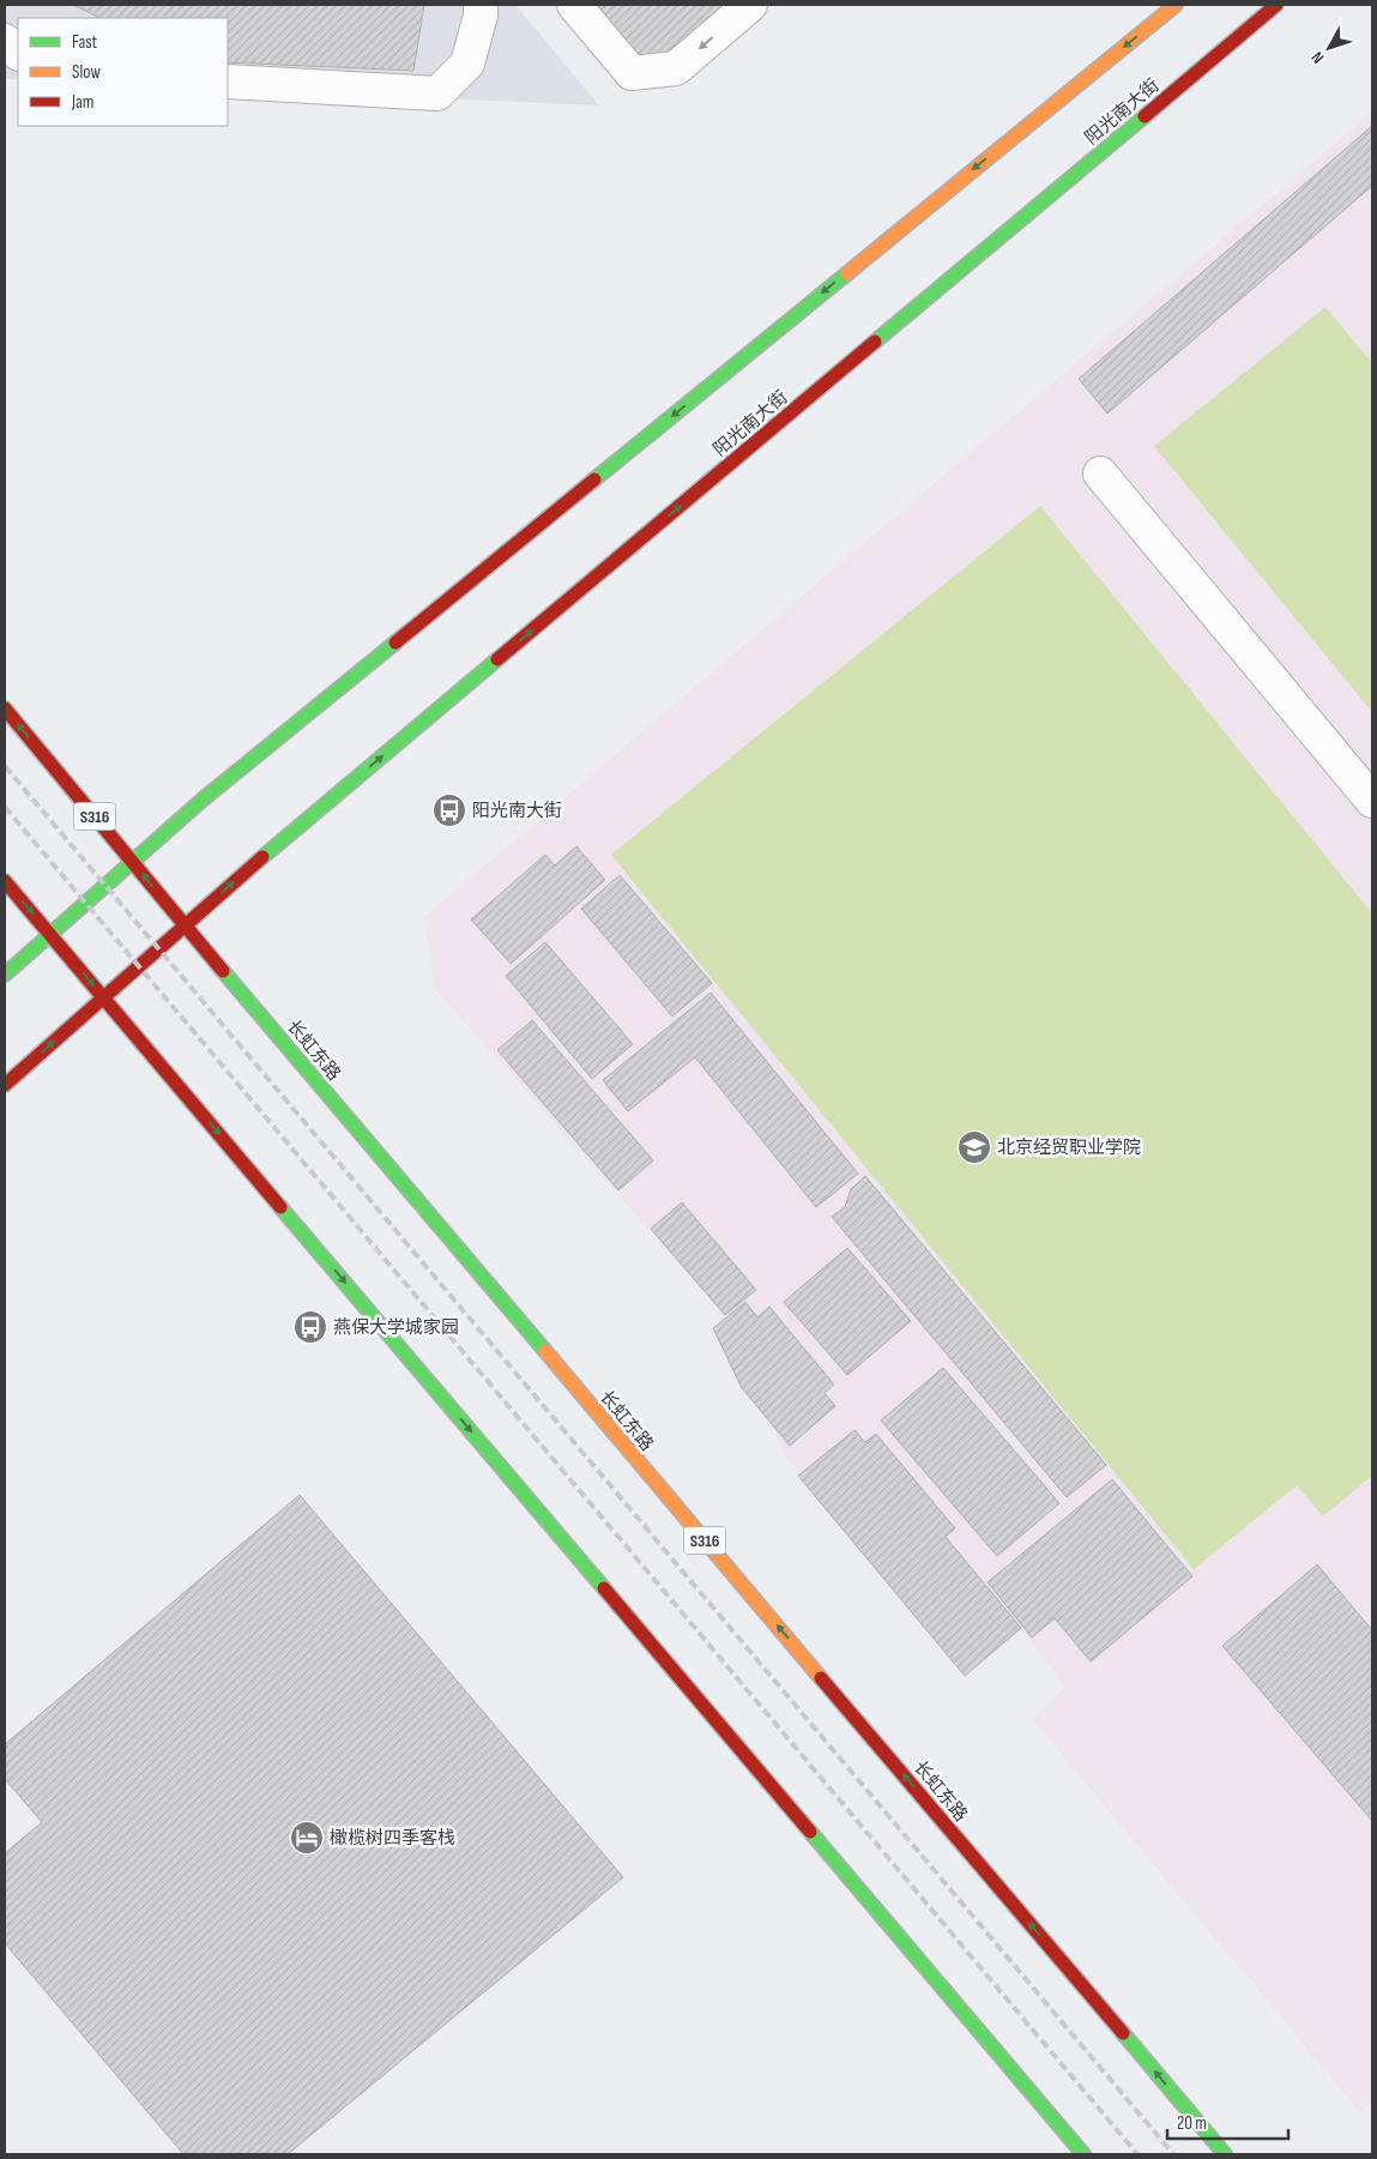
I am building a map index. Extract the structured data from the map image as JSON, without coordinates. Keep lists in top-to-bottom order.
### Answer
{
  "streets": {
    "main road": ["阳光南大街", "S316", "长虹东路"]
  },
  "crossings": [
    ["阳光南大街", "长虹东路"]
  ],
  "places": {
    "bus stop": ["阳光南大街", "燕保大学城家园"],
    "school or university": ["北京经贸职业学院"],
    "hotel": ["橄榄树四季客栈"]
  },
  "legend": ["Fast", "Slow", "Jam"],
  "scale_bar": "20 m",
  "north": "bottom left"
}
